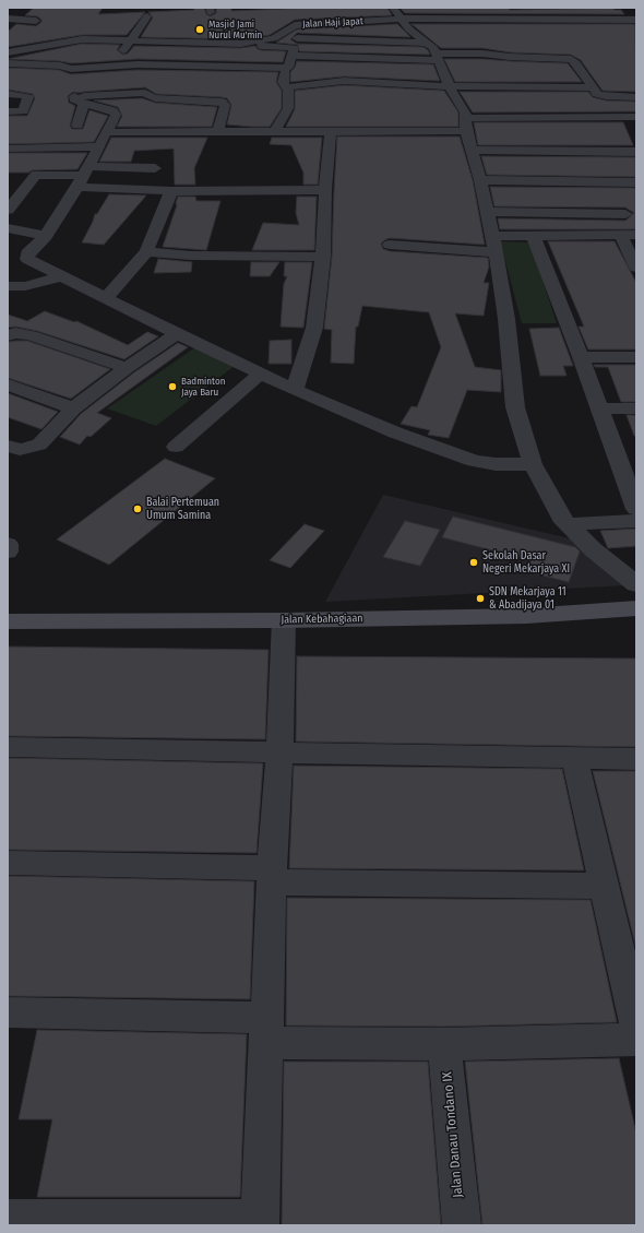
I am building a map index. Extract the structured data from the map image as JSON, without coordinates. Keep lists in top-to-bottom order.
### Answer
{
  "streets": {
    "street": ["Jalan Haji Japat", "Jalan Kebahagiaan", "Jalan Danau Tondano IX"]
  },
  "places": [
    "Masjid Jami Nurul Mu'min",
    "Badminton Jaya Baru",
    "Balai Pertemuan Umum Samina",
    "Sekolah Dasar Negeri Mekarjaya XI",
    "SDN Mekarjaya 11 & Abadijaya 01"
  ]
}
